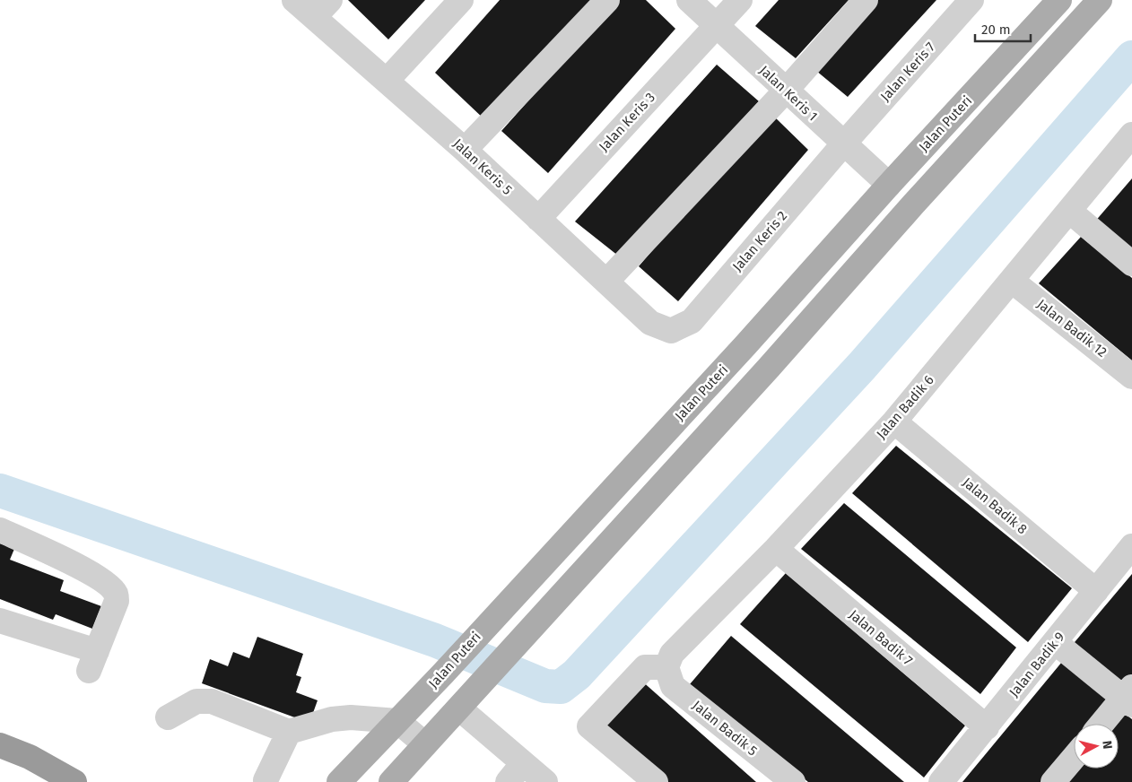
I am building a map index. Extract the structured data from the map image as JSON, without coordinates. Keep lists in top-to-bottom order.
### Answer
{
  "streets": {
    "main road": ["Jalan Puteri"],
    "street": [
      "Jalan Keris 7",
      "Jalan Keris 1",
      "Jalan Keris 3",
      "Jalan Keris 5",
      "Jalan Keris 2",
      "Jalan Badik 12",
      "Jalan Badik 6",
      "Jalan Badik 8",
      "Jalan Badik 7",
      "Jalan Badik 9",
      "Jalan Badik 5"
    ]
  },
  "crossings": [
    ["Jalan Keris 7", "Jalan Keris 1"],
    ["Jalan Keris 7", "Jalan Keris 2"],
    ["Jalan Keris 1", "Jalan Keris 3"],
    ["Jalan Keris 1", "Jalan Puteri"],
    ["Jalan Keris 1", "Jalan Keris 2"],
    ["Jalan Keris 3", "Jalan Keris 5"],
    ["Jalan Keris 5", "Jalan Keris 2"],
    ["Jalan Badik 12", "Jalan Badik 6"],
    ["Jalan Badik 6", "Jalan Badik 8"],
    ["Jalan Badik 6", "Jalan Badik 7"],
    ["Jalan Badik 6", "Jalan Badik 5"],
    ["Jalan Badik 8", "Jalan Badik 9"],
    ["Jalan Badik 7", "Jalan Badik 9"]
  ],
  "scale_bar": "20 m",
  "north": "right"
}
